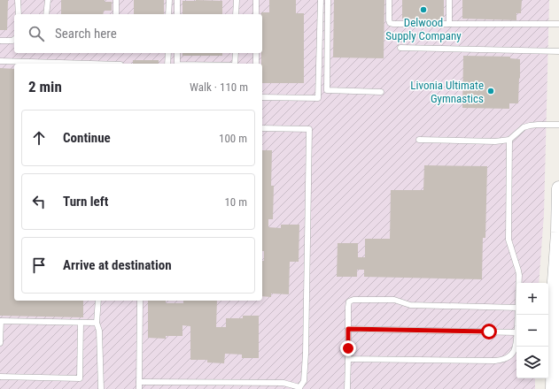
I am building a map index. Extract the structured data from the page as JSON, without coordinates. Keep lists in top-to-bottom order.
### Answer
{
  "places": ["Delwood Supply Company", "Livonia Ultimate Gymnastics"],
  "page": {
    "search": "Search here",
    "heading": ["2 min", "Walk · 110 m"],
    "list": [
      ["Continue", "100 m"],
      ["Turn left", "10 m"],
      "Arrive at destination"
    ],
    "map_buttons": ["+", "−"]
  }
}
